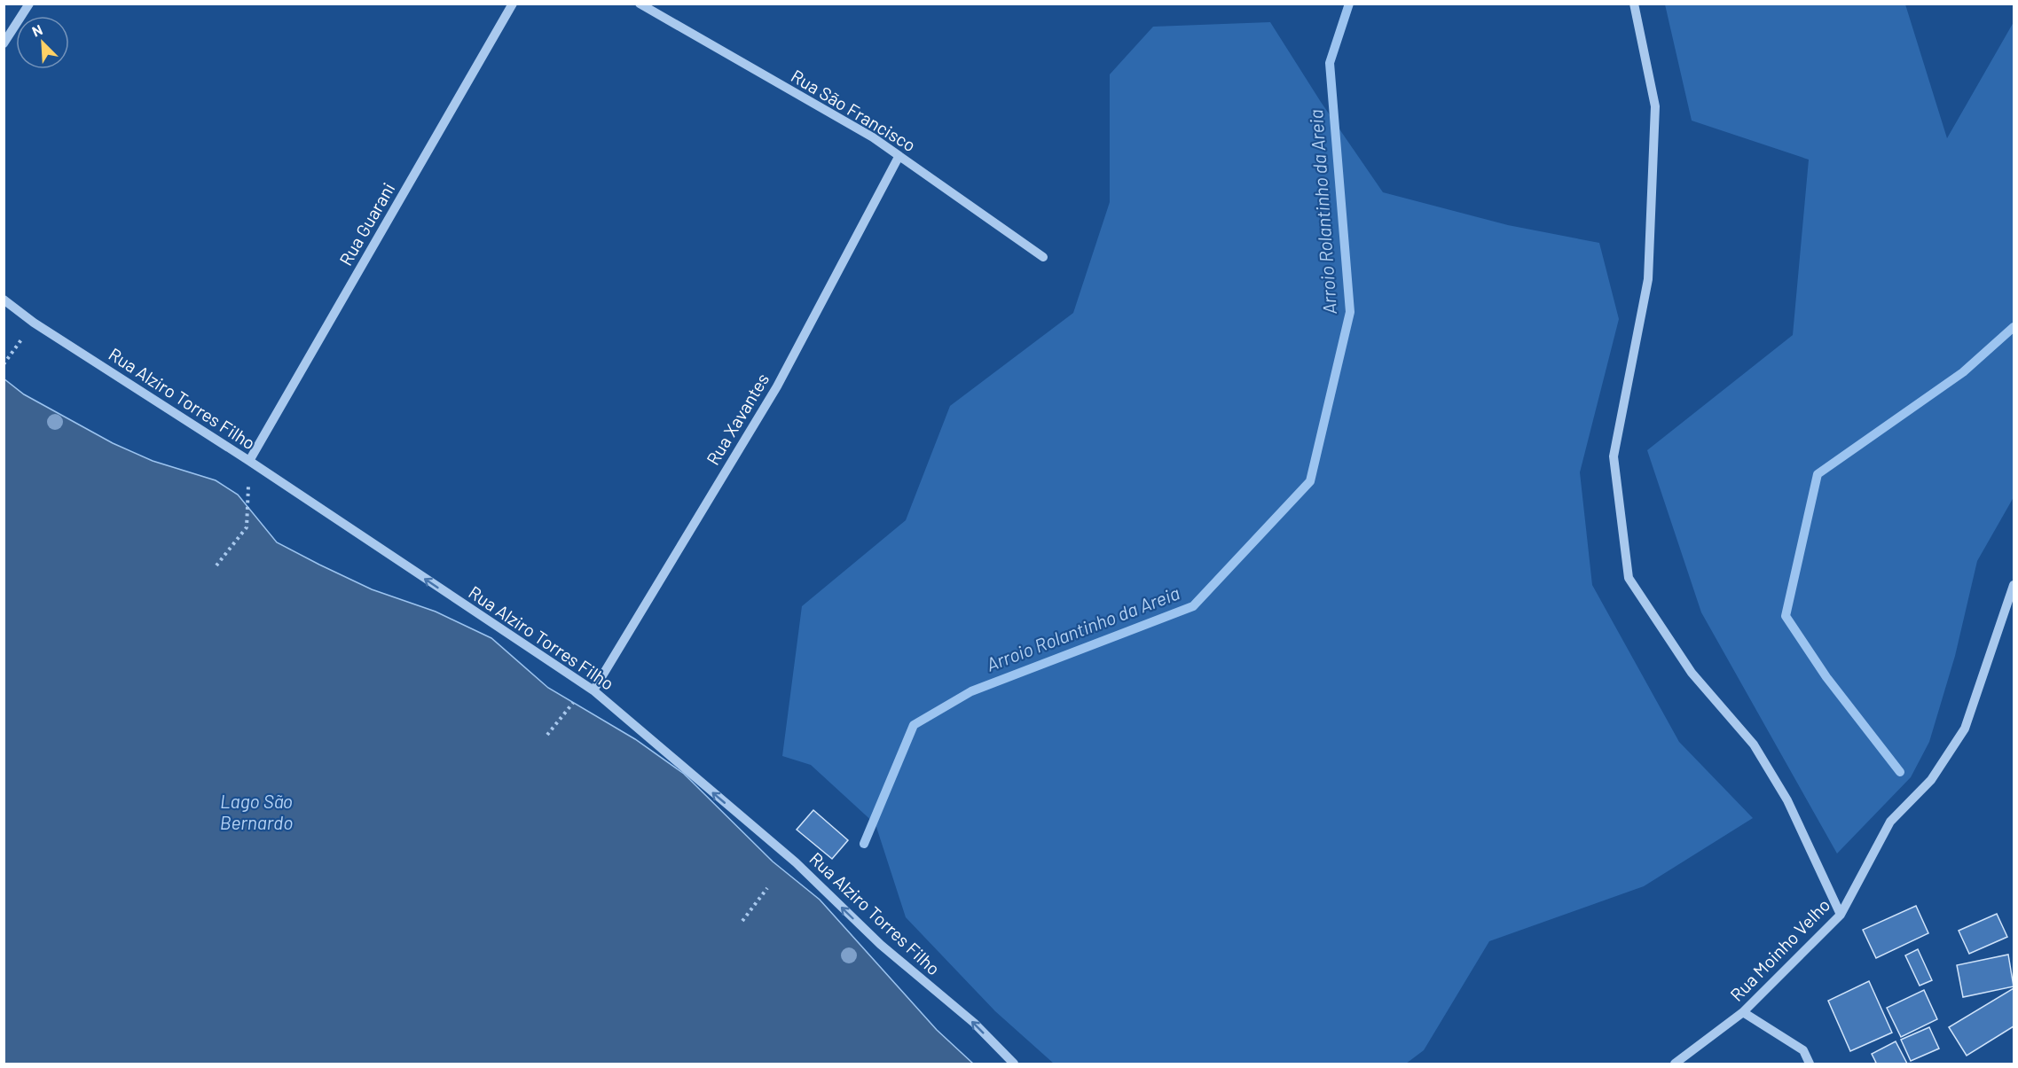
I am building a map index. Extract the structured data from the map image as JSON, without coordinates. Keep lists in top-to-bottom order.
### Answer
{
  "streets": {
    "street": [
      "Rua São Francisco",
      "Rua Guarani",
      "Rua Alziro Torres Filho",
      "Rua Xavantes",
      "Rua Moinho Velho"
    ]
  },
  "crossings": [
    ["Rua São Francisco", "Rua Xavantes"],
    ["Rua Guarani", "Rua Alziro Torres Filho"],
    ["Rua Alziro Torres Filho", "Rua Xavantes"]
  ],
  "one_way": ["Rua Alziro Torres Filho"],
  "water": ["Arroio Rolantinho da Areia", "Lago São Bernardo"],
  "north": "top left"
}
